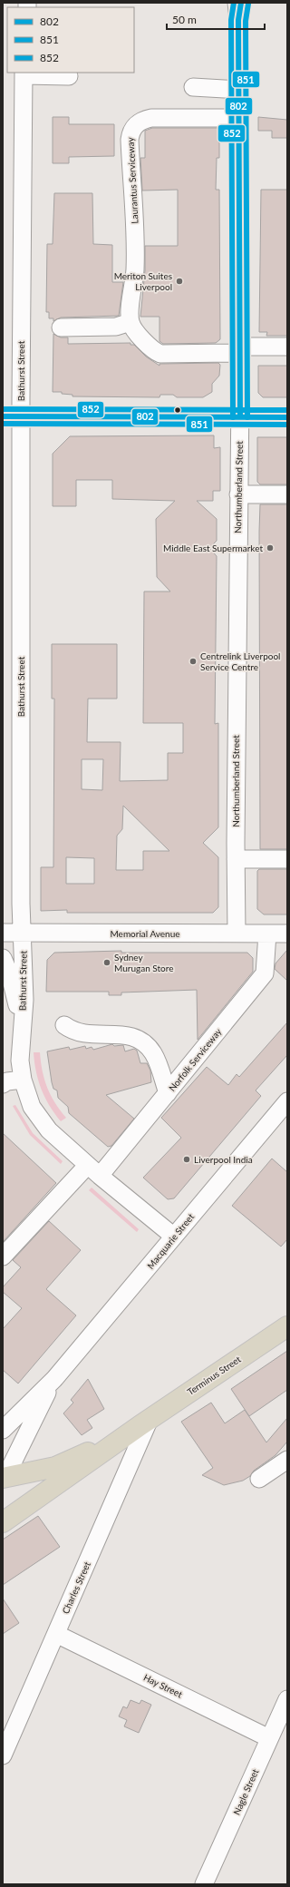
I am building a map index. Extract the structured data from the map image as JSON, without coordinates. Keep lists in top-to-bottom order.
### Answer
{
  "streets": {
    "highway": ["Terminus Street"],
    "street": [
      "Laurantus Serviceway",
      "Bathurst Street",
      "Northumberland Street",
      "Memorial Avenue",
      "Norfolk Serviceway",
      "Macquarie Street",
      "Charles Street",
      "Hay Street",
      "Nagle Street"
    ]
  },
  "crossings": [
    ["Laurantus Serviceway", "Northumberland Street"],
    ["Bathurst Street", "Memorial Avenue"],
    ["Bathurst Street", "Norfolk Serviceway"],
    ["Bathurst Street", "Macquarie Street"],
    ["Northumberland Street", "Memorial Avenue"],
    ["Memorial Avenue", "Norfolk Serviceway"],
    ["Macquarie Street", "Terminus Street"],
    ["Terminus Street", "Charles Street"],
    ["Charles Street", "Hay Street"],
    ["Hay Street", "Nagle Street"]
  ],
  "places": [
    "Meriton Suites Liverpool",
    "Middle East Supermarket",
    "Centrelink Liverpool Service Centre",
    "Sydney Murugan Store",
    "Liverpool India"
  ],
  "lines": ["transit line 802", "transit line 852", "transit line 851"],
  "legend": ["802", "851", "852"],
  "scale_bar": "50 m"
}
